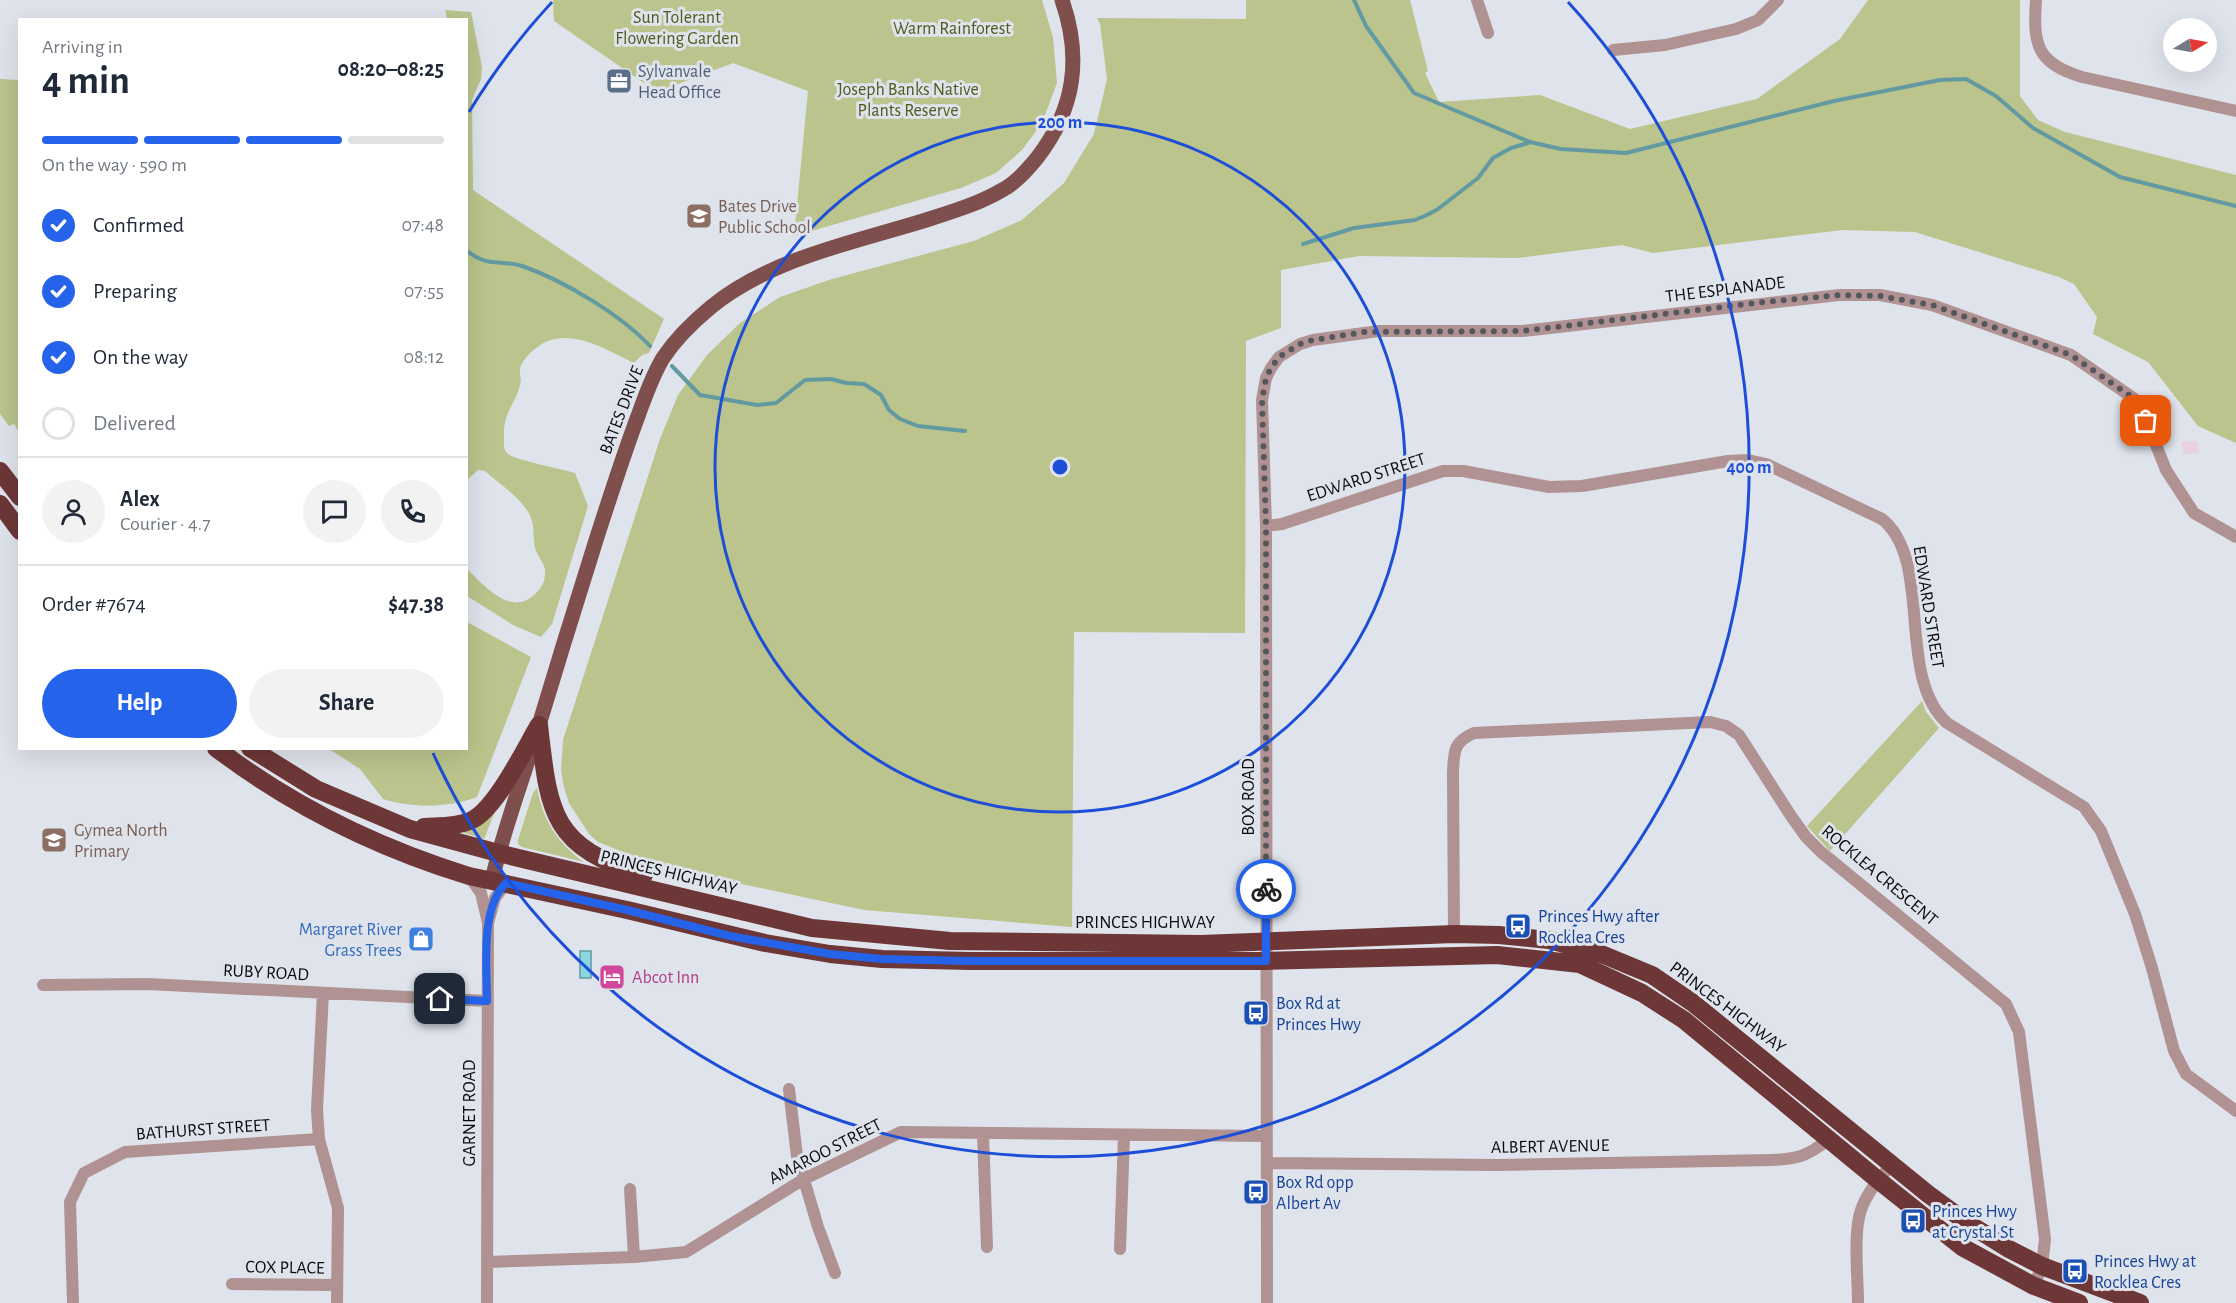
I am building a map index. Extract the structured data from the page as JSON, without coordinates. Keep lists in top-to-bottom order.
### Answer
{
  "streets": {
    "highway": ["PRINCES HIGHWAY"],
    "main road": ["BATES DRIVE"],
    "street": [
      "THE ESPLANADE",
      "EDWARD STREET",
      "BOX ROAD",
      "ROCKLEA CRESCENT",
      "RUBY ROAD",
      "GARNET ROAD",
      "BATHURST STREET",
      "ALBERT AVENUE",
      "AMAROO STREET",
      "COX PLACE"
    ]
  },
  "crossings": [
    ["THE ESPLANADE", "BOX ROAD"],
    ["BATES DRIVE", "PRINCES HIGHWAY"],
    ["BATES DRIVE", "GARNET ROAD"],
    ["EDWARD STREET", "BOX ROAD"],
    ["BOX ROAD", "PRINCES HIGHWAY"],
    ["BOX ROAD", "ALBERT AVENUE"],
    ["BOX ROAD", "AMAROO STREET"],
    ["PRINCES HIGHWAY", "ROCKLEA CRESCENT"],
    ["PRINCES HIGHWAY", "GARNET ROAD"],
    ["PRINCES HIGHWAY", "ALBERT AVENUE"],
    ["RUBY ROAD", "GARNET ROAD"],
    ["GARNET ROAD", "AMAROO STREET"]
  ],
  "parks": ["Sun Tolerant Flowering Garden", "Warm Rainforest", "Joseph Banks Native Plants Reserve"],
  "places": {
    "office": ["Sylvanvale Head Office"],
    "school or university": ["Bates Drive Public School", "Gymea North Primary"],
    "bus stop": [
      "Princes Hwy after Rocklea Cres",
      "Box Rd at Princes Hwy",
      "Box Rd opp Albert Av",
      "Princes Hwy at Crystal St",
      "Princes Hwy at Rocklea Cres"
    ],
    "shop": ["Margaret River Grass Trees"],
    "hotel": ["Abcot Inn"]
  },
  "north": "right",
  "page": {
    "heading": ["4 min", "Arriving in", "08:20–08:25"],
    "panel": [
      "Alex",
      "Courier · 4.7",
      "Order #7674",
      "$47.38"
    ],
    "bar": "On the way · 590 m",
    "list": [
      ["Confirmed", "07:48"],
      ["Preparing", "07:55"],
      ["On the way", "08:12"],
      "Delivered"
    ],
    "buttons": ["Help", "Share"]
  },
  "rings": ["200 m", "400 m"]
}
